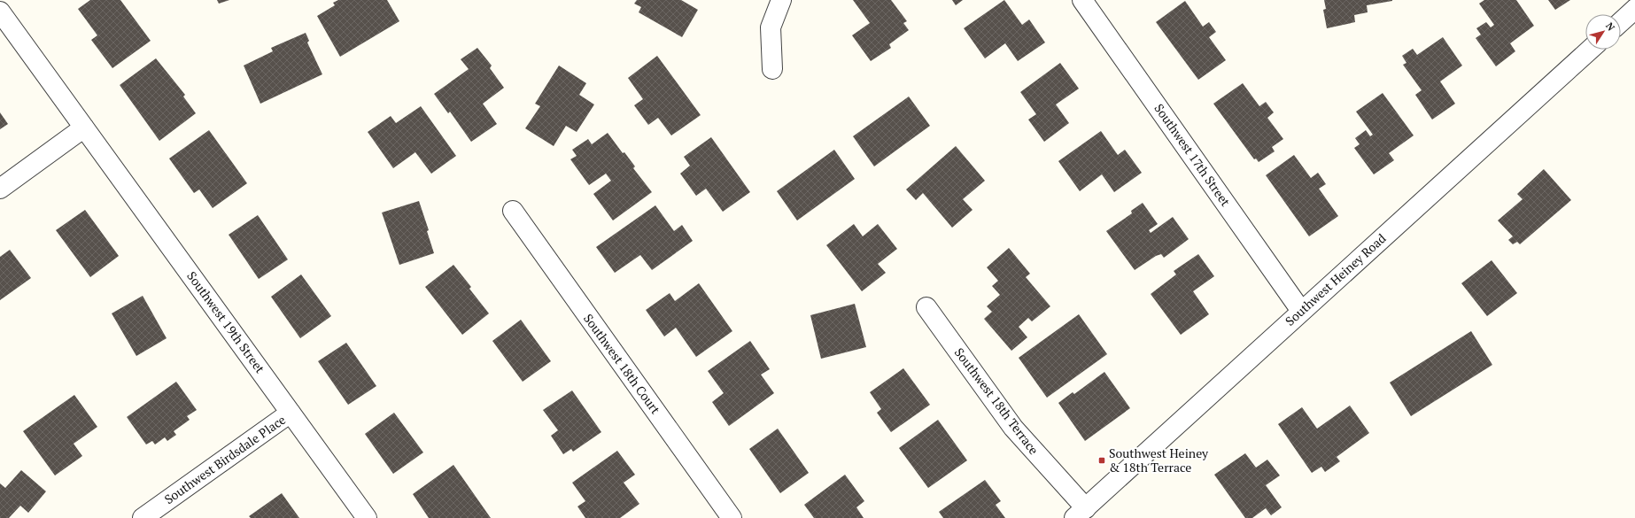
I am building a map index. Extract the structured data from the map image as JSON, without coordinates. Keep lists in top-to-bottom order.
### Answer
{
  "streets": {
    "street": [
      "Southwest 17th Street",
      "Southwest Heiney Road",
      "Southwest 19th Street",
      "Southwest 18th Court",
      "Southwest 18th Terrace",
      "Southwest Birdsdale Place"
    ]
  },
  "crossings": [
    ["Southwest 17th Street", "Southwest Heiney Road"],
    ["Southwest Heiney Road", "Southwest 18th Terrace"],
    ["Southwest 19th Street", "Southwest Birdsdale Place"]
  ],
  "places": {
    "transit": ["Southwest Heiney & 18th Terrace"]
  },
  "north": "top right"
}
